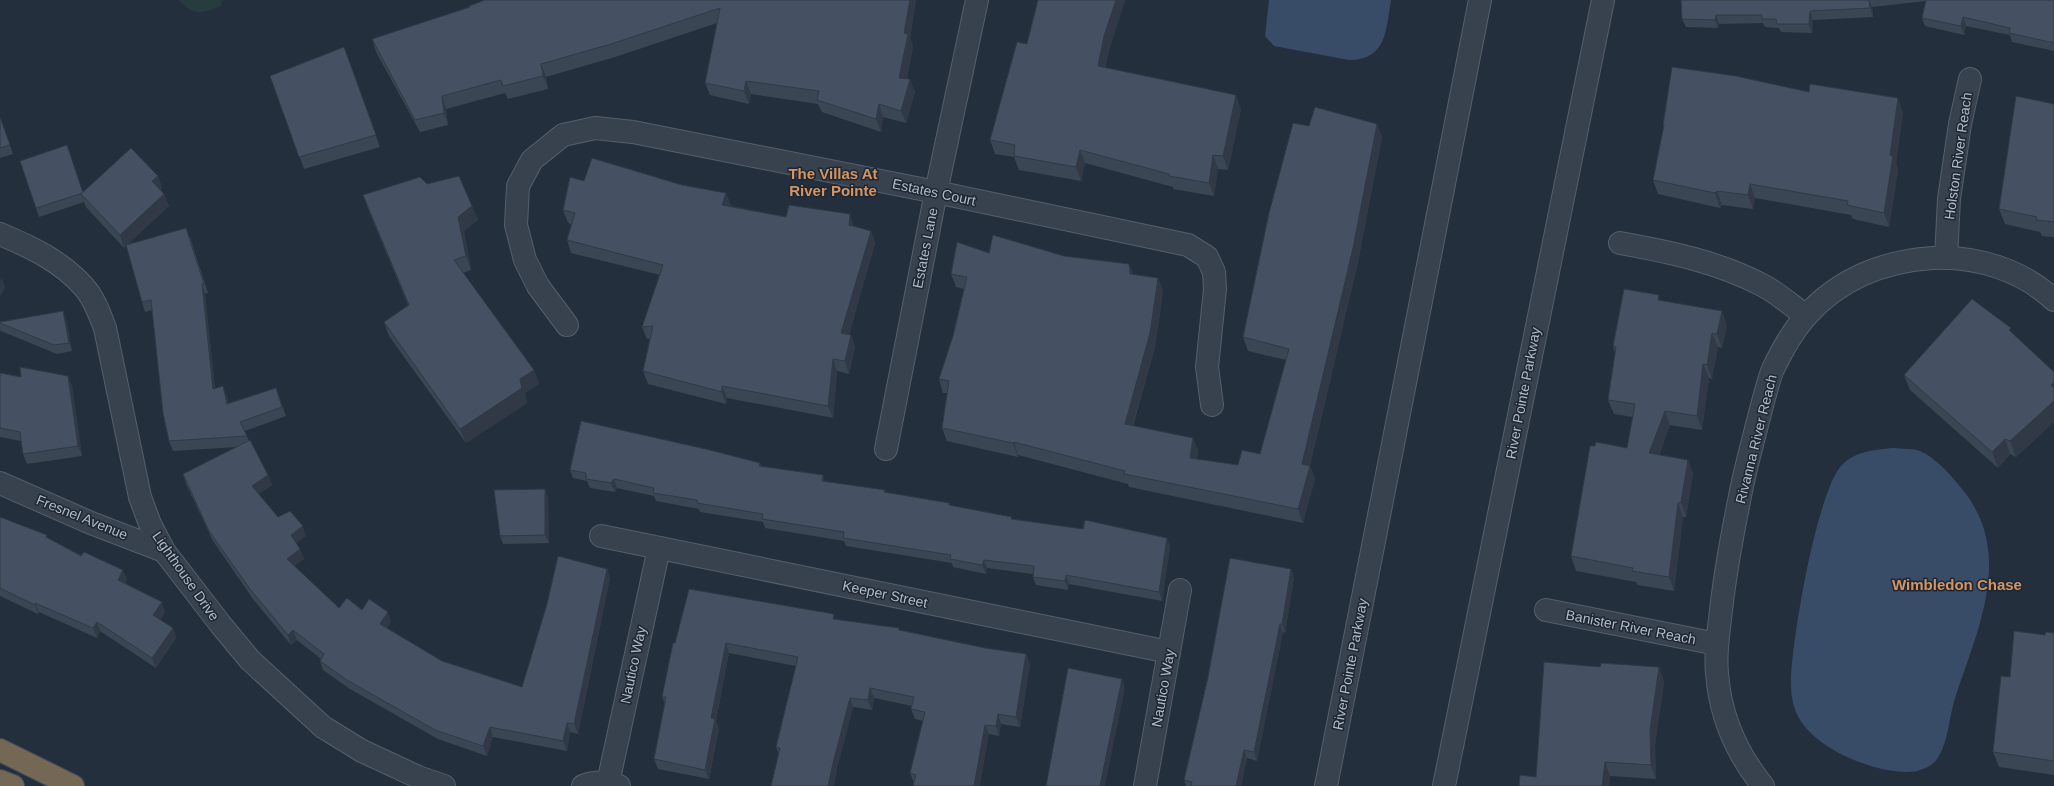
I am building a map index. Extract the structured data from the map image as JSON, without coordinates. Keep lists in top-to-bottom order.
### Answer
{
  "streets": {
    "street": [
      "Holston River Reach",
      "Estates Court",
      "Estates Lane",
      "River Pointe Parkway",
      "Rivanna River Reach",
      "Fresnel Avenue",
      "Lighthouse Drive",
      "Keeper Street",
      "Banister River Reach",
      "Nautico Way"
    ]
  },
  "crossings": [
    ["Holston River Reach", "Rivanna River Reach"],
    ["Estates Court", "Estates Lane"],
    ["Rivanna River Reach", "Banister River Reach"],
    ["Fresnel Avenue", "Lighthouse Drive"],
    ["Keeper Street", "Nautico Way"]
  ],
  "districts": ["The Villas At River Pointe", "Wimbledon Chase"]
}
